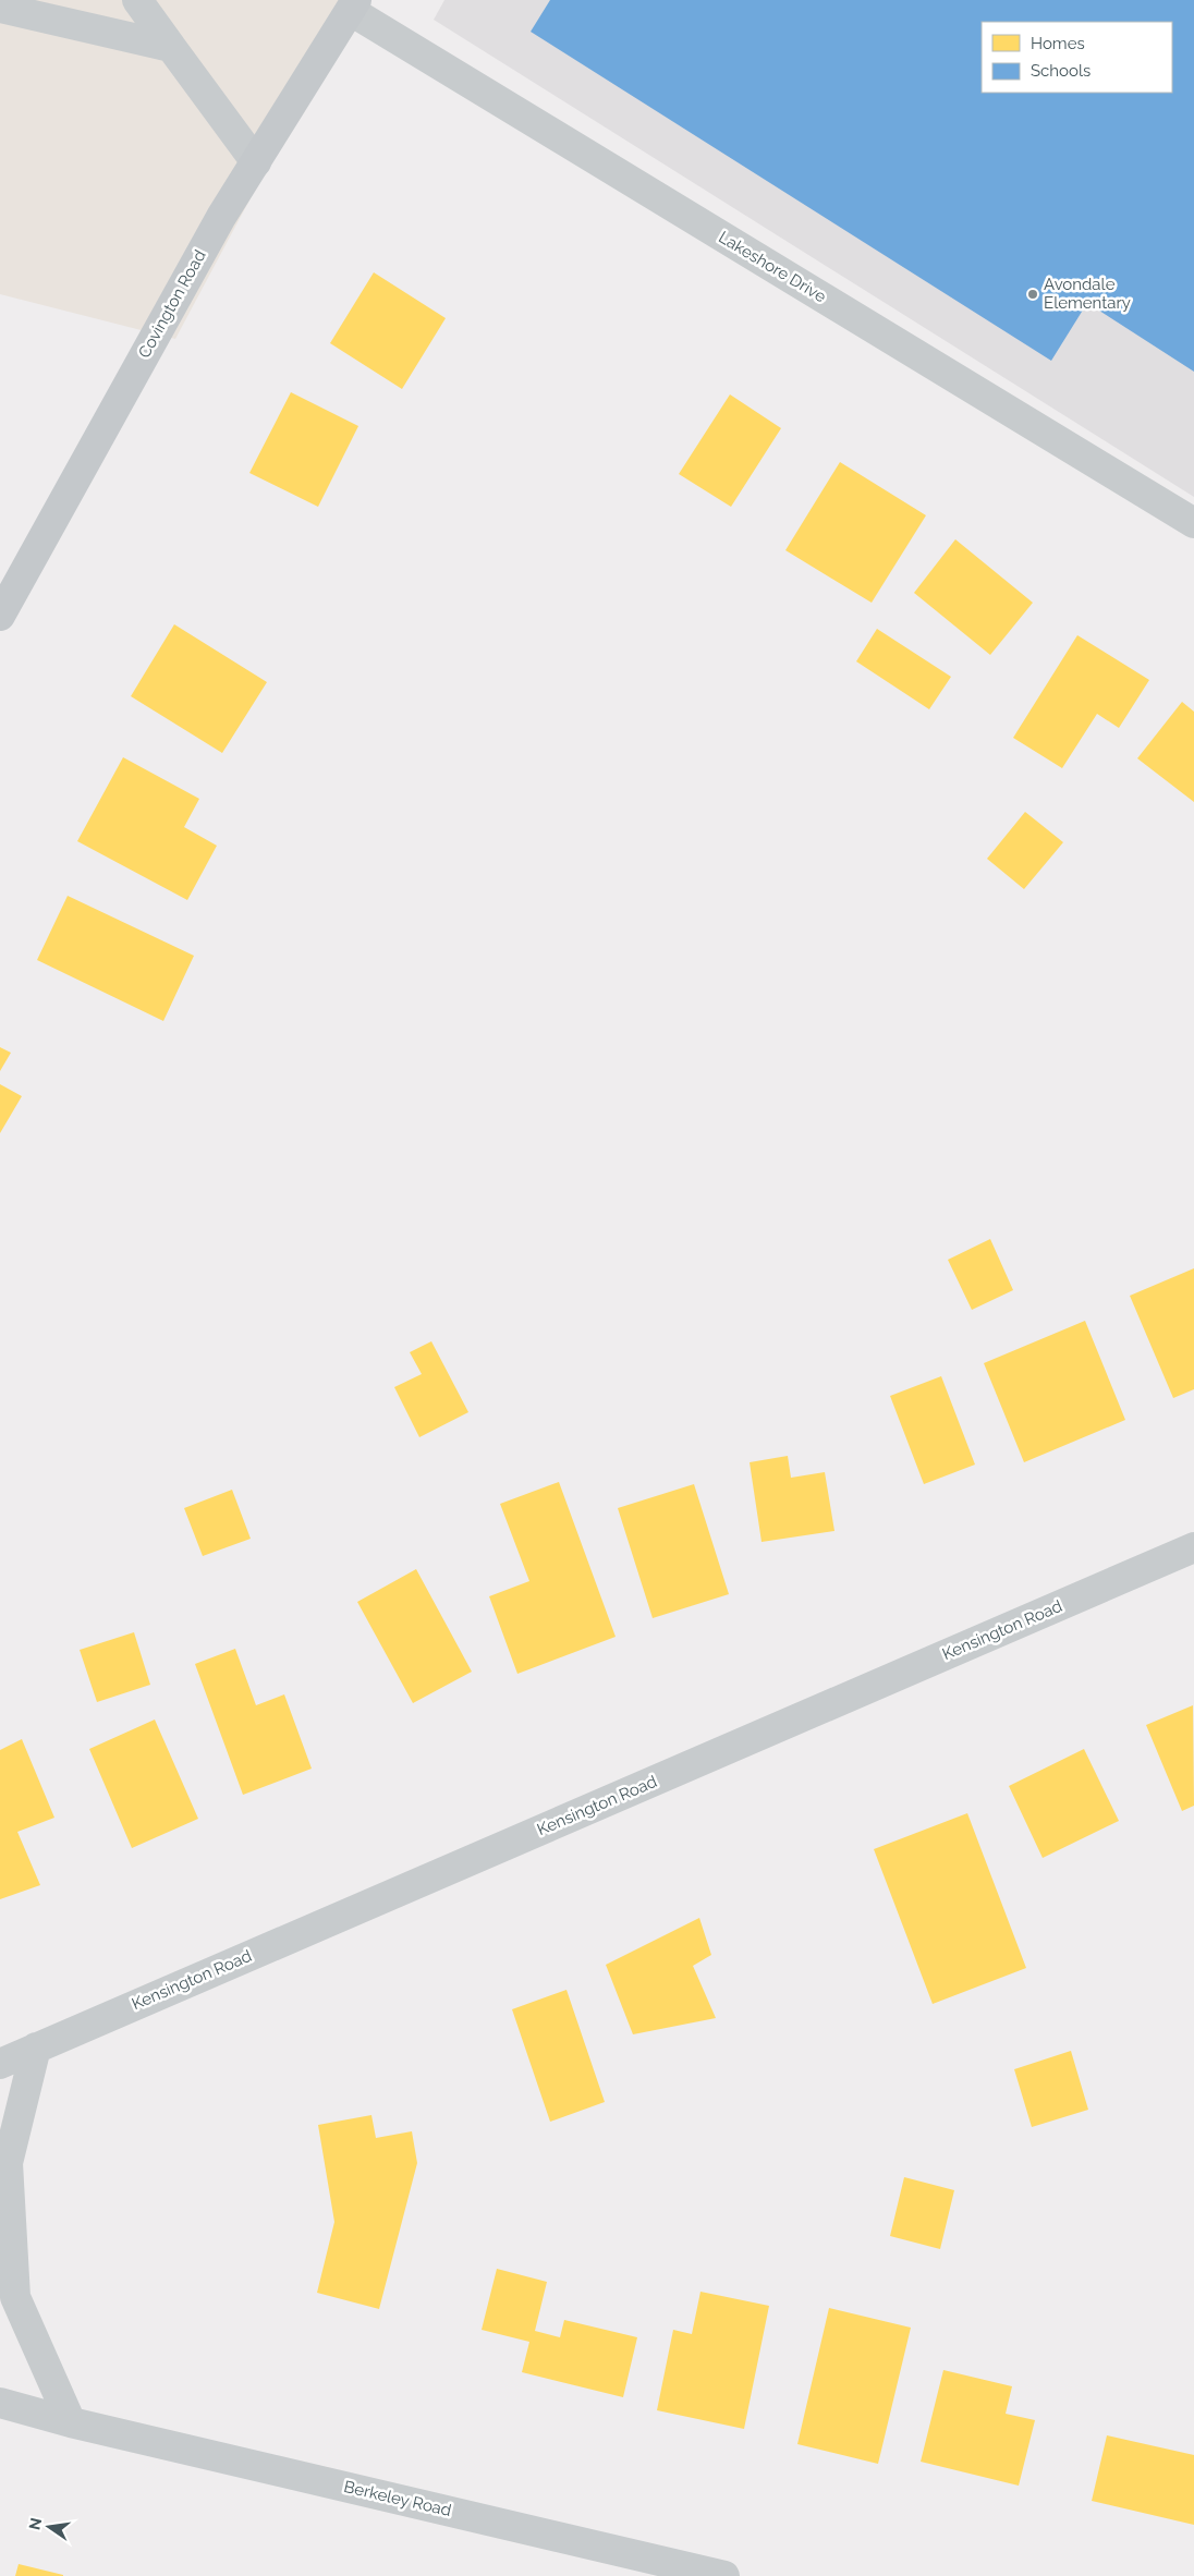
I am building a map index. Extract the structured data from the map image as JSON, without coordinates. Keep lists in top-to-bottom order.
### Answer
{
  "streets": {
    "main road": ["Covington Road"],
    "street": ["Lakeshore Drive", "Kensington Road", "Berkeley Road"]
  },
  "crossings": [
    ["Lakeshore Drive", "Covington Road"]
  ],
  "places": ["Avondale Elementary"],
  "legend": ["Homes", "Schools"],
  "north": "left"
}
